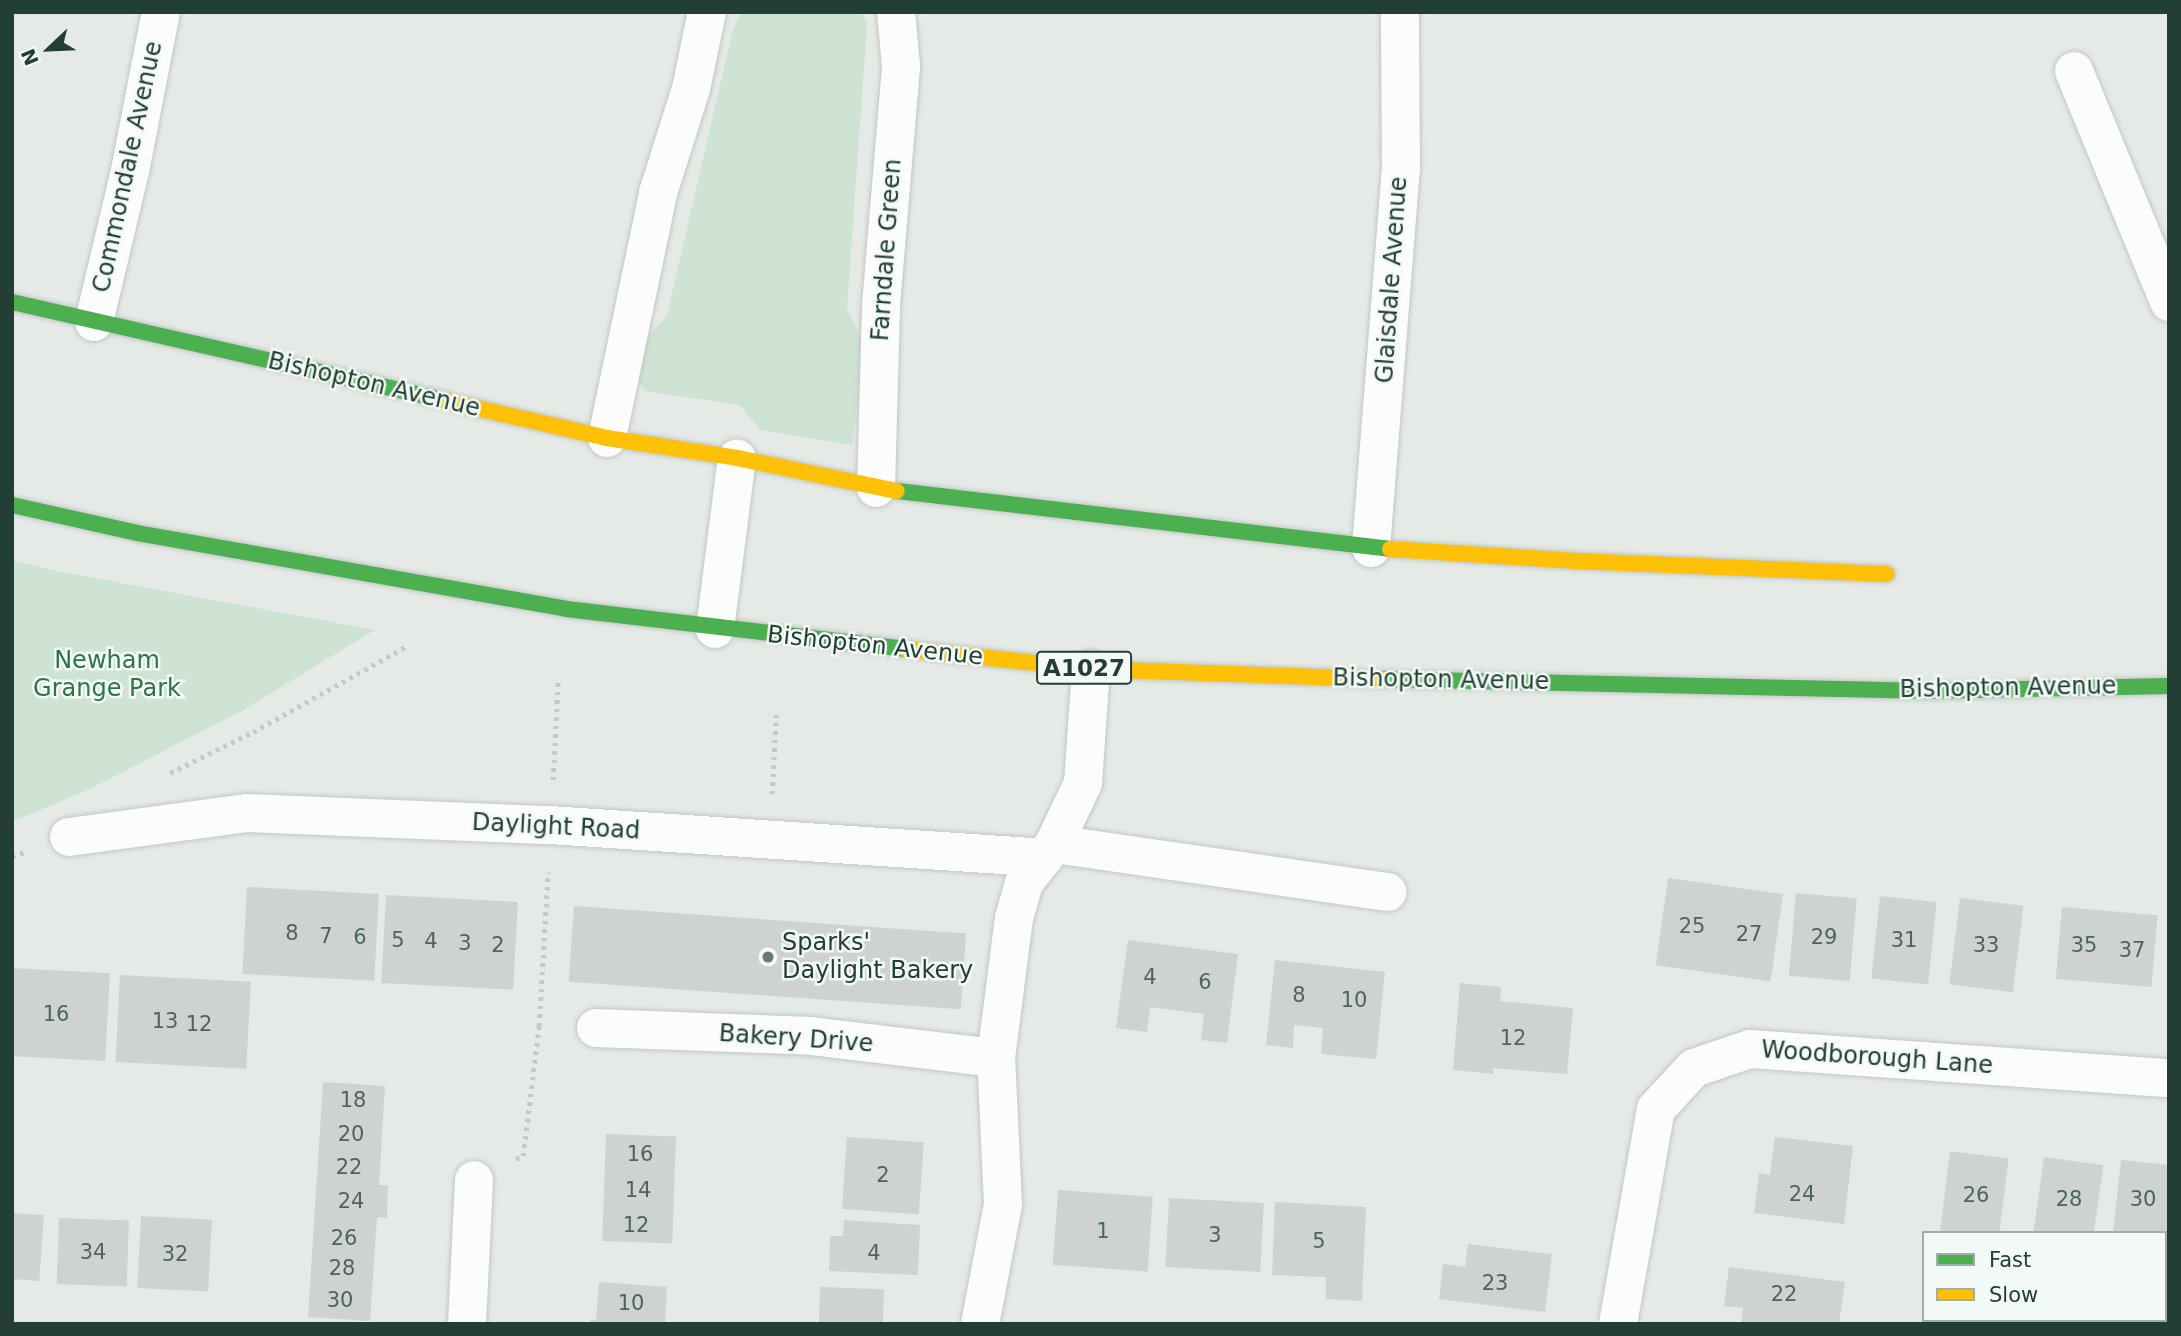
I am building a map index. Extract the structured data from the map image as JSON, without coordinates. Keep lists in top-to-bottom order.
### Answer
{
  "streets": {
    "main road": ["Bishopton Avenue", "A1027"],
    "street": [
      "Commondale Avenue",
      "Farndale Green",
      "Glaisdale Avenue",
      "Daylight Road",
      "Bakery Drive",
      "Woodborough Lane"
    ]
  },
  "crossings": [
    ["Commondale Avenue", "Bishopton Avenue"],
    ["Farndale Green", "Bishopton Avenue"],
    ["Glaisdale Avenue", "Bishopton Avenue"]
  ],
  "parks": ["Newham Grange Park"],
  "places": ["Sparks' Daylight Bakery"],
  "house_numbers": [
    "25",
    "8",
    "27",
    "7",
    "6",
    "29",
    "5",
    "31",
    "4",
    "3",
    "2",
    "33",
    "35",
    "37",
    "4",
    "6",
    "8",
    "10",
    "16",
    "13",
    "12",
    "12",
    "18",
    "20",
    "16",
    "22",
    "2",
    "14",
    "24",
    "26",
    "28",
    "30",
    "24",
    "12",
    "1",
    "3",
    "26",
    "5",
    "34",
    "4",
    "32",
    "28",
    "23",
    "22",
    "30",
    "10"
  ],
  "legend": ["Fast", "Slow"],
  "north": "bottom left"
}
